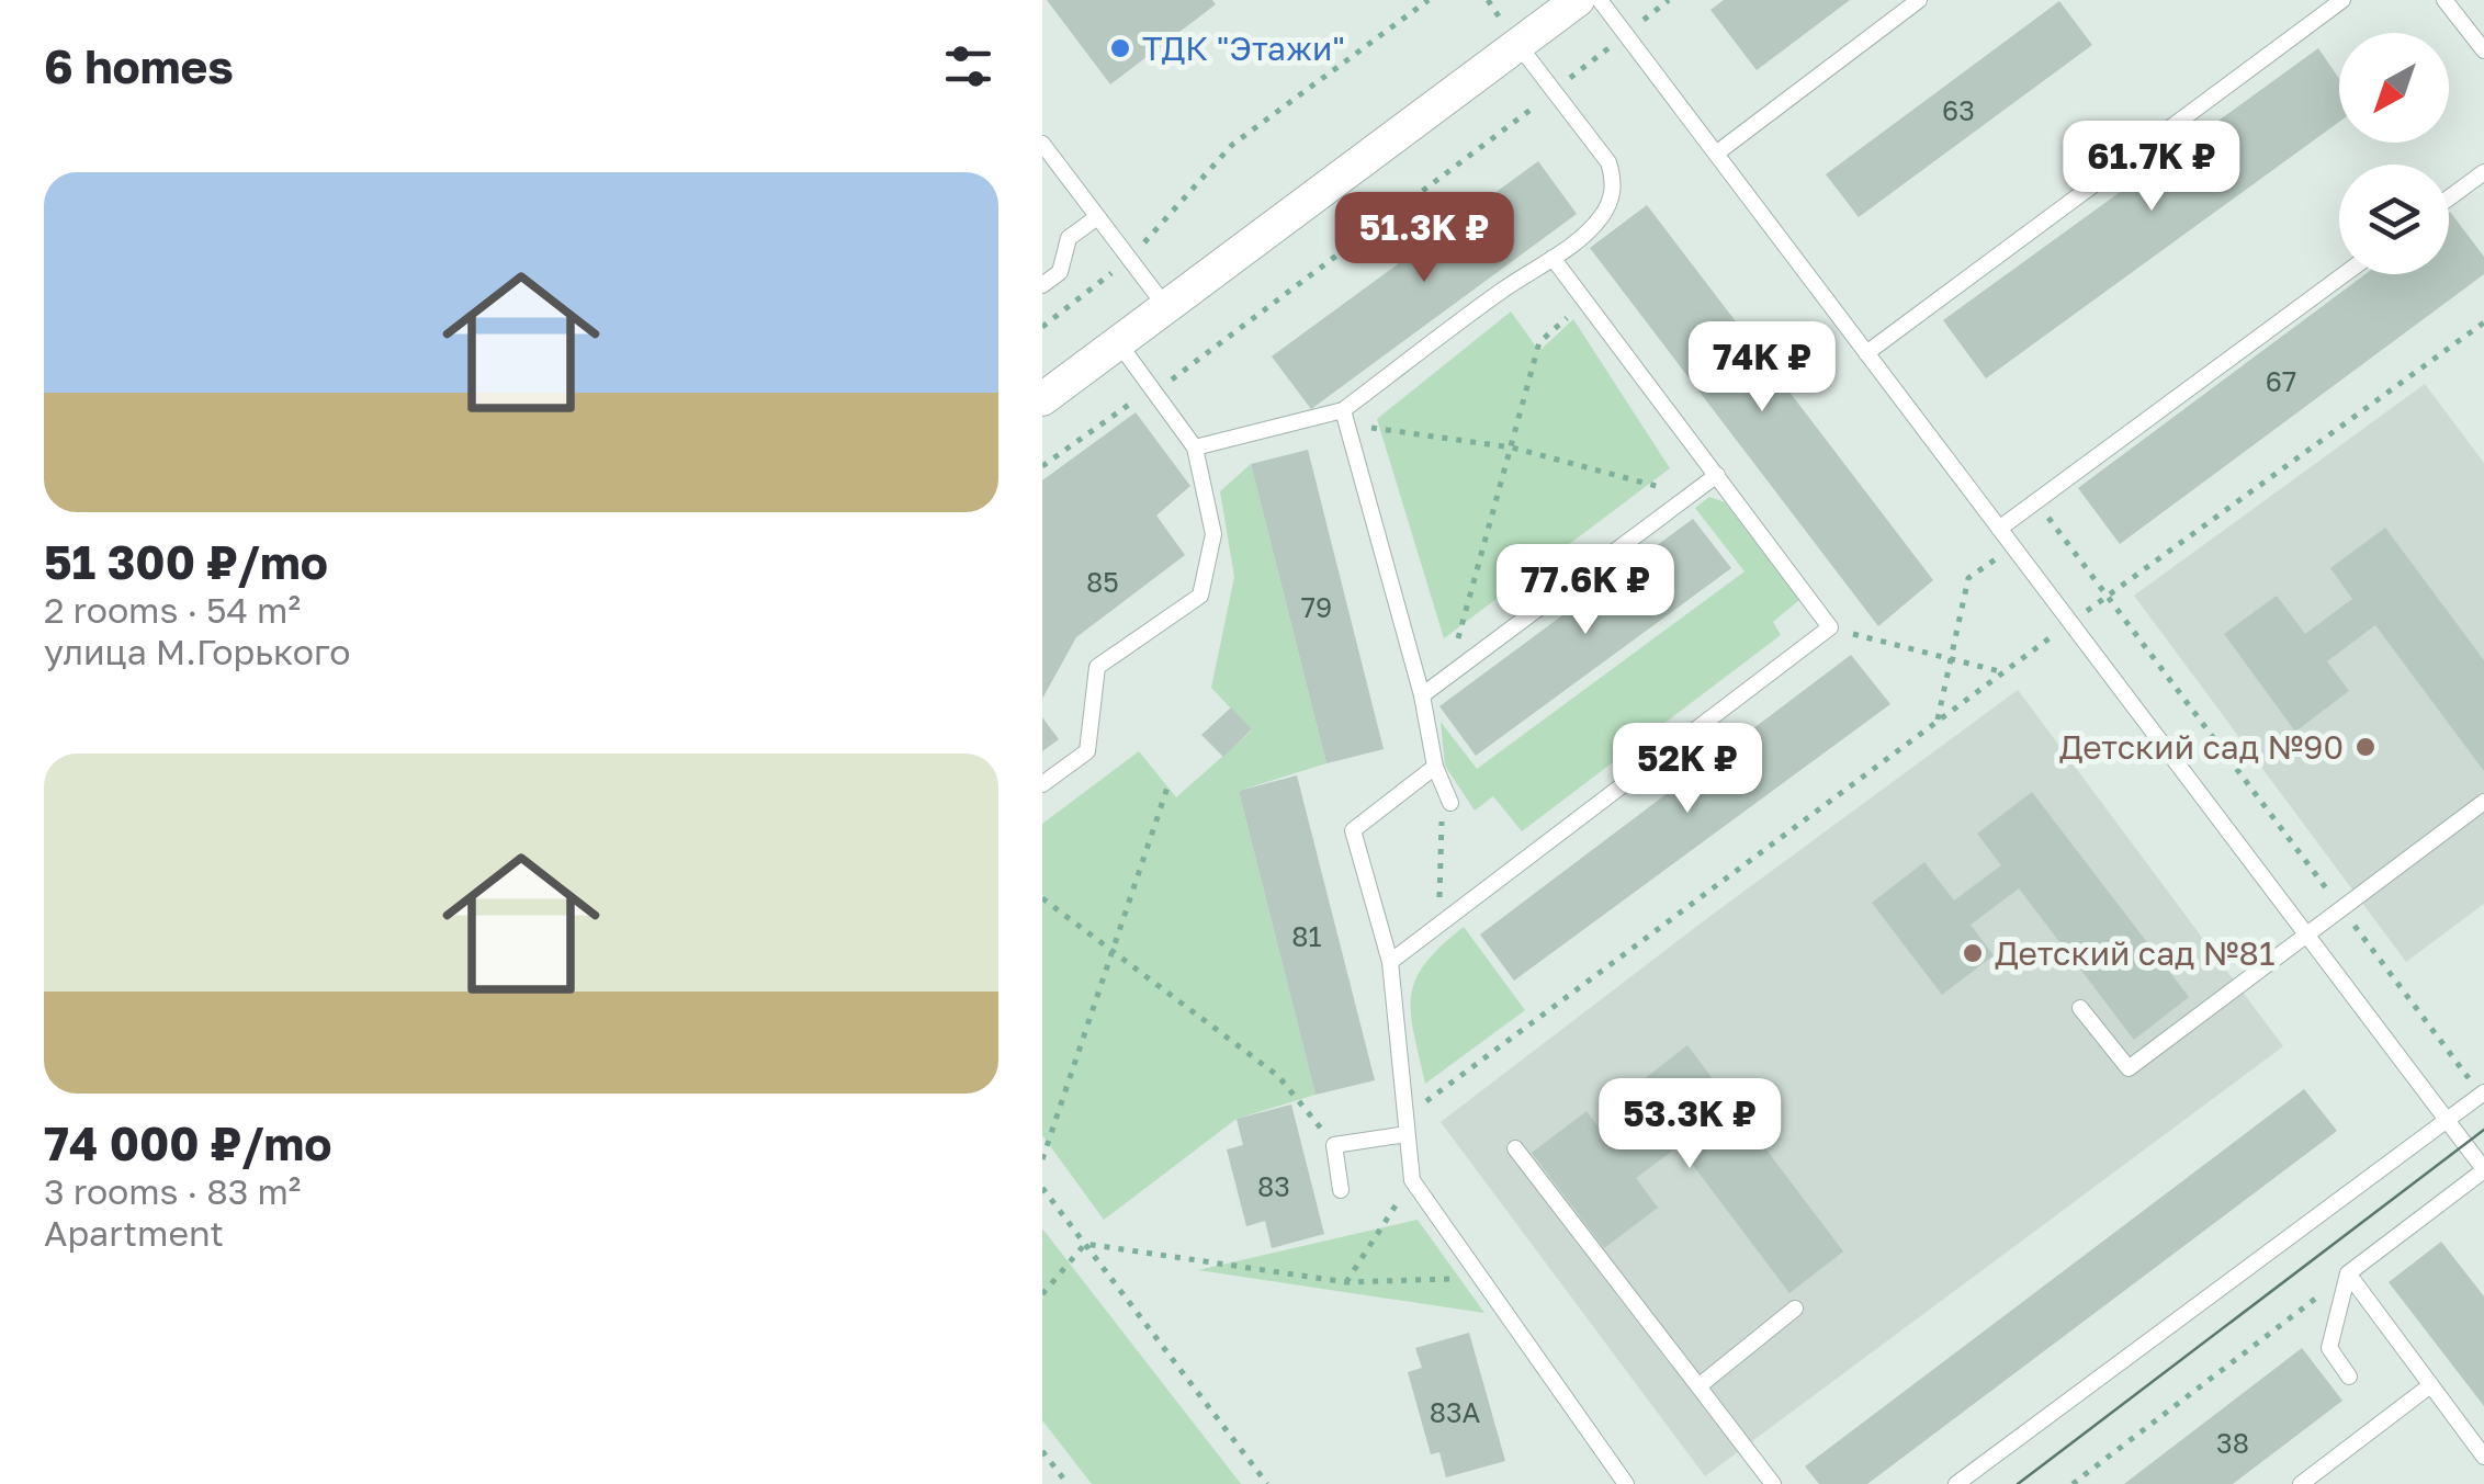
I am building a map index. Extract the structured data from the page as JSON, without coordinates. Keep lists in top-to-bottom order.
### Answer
{
  "places": ["ТДК \"Этажи\"", "Детский сад №90", "Детский сад №81"],
  "house_numbers": [
    "63",
    "67",
    "85",
    "79",
    "81",
    "83",
    "83А",
    "38"
  ],
  "north": "bottom left",
  "page": {
    "heading": "6 homes",
    "price": [
      "61.7K ₽",
      "51.3K ₽",
      "74K ₽",
      "77.6K ₽",
      "52K ₽",
      "53.3K ₽"
    ],
    "list": [
      {
        "name": "51 300 ₽/mo",
        "note": "2 rooms · 54 m² · улица М.Горького"
      },
      {
        "name": "74 000 ₽/mo",
        "note": "3 rooms · 83 m² · Apartment"
      }
    ]
  }
}
